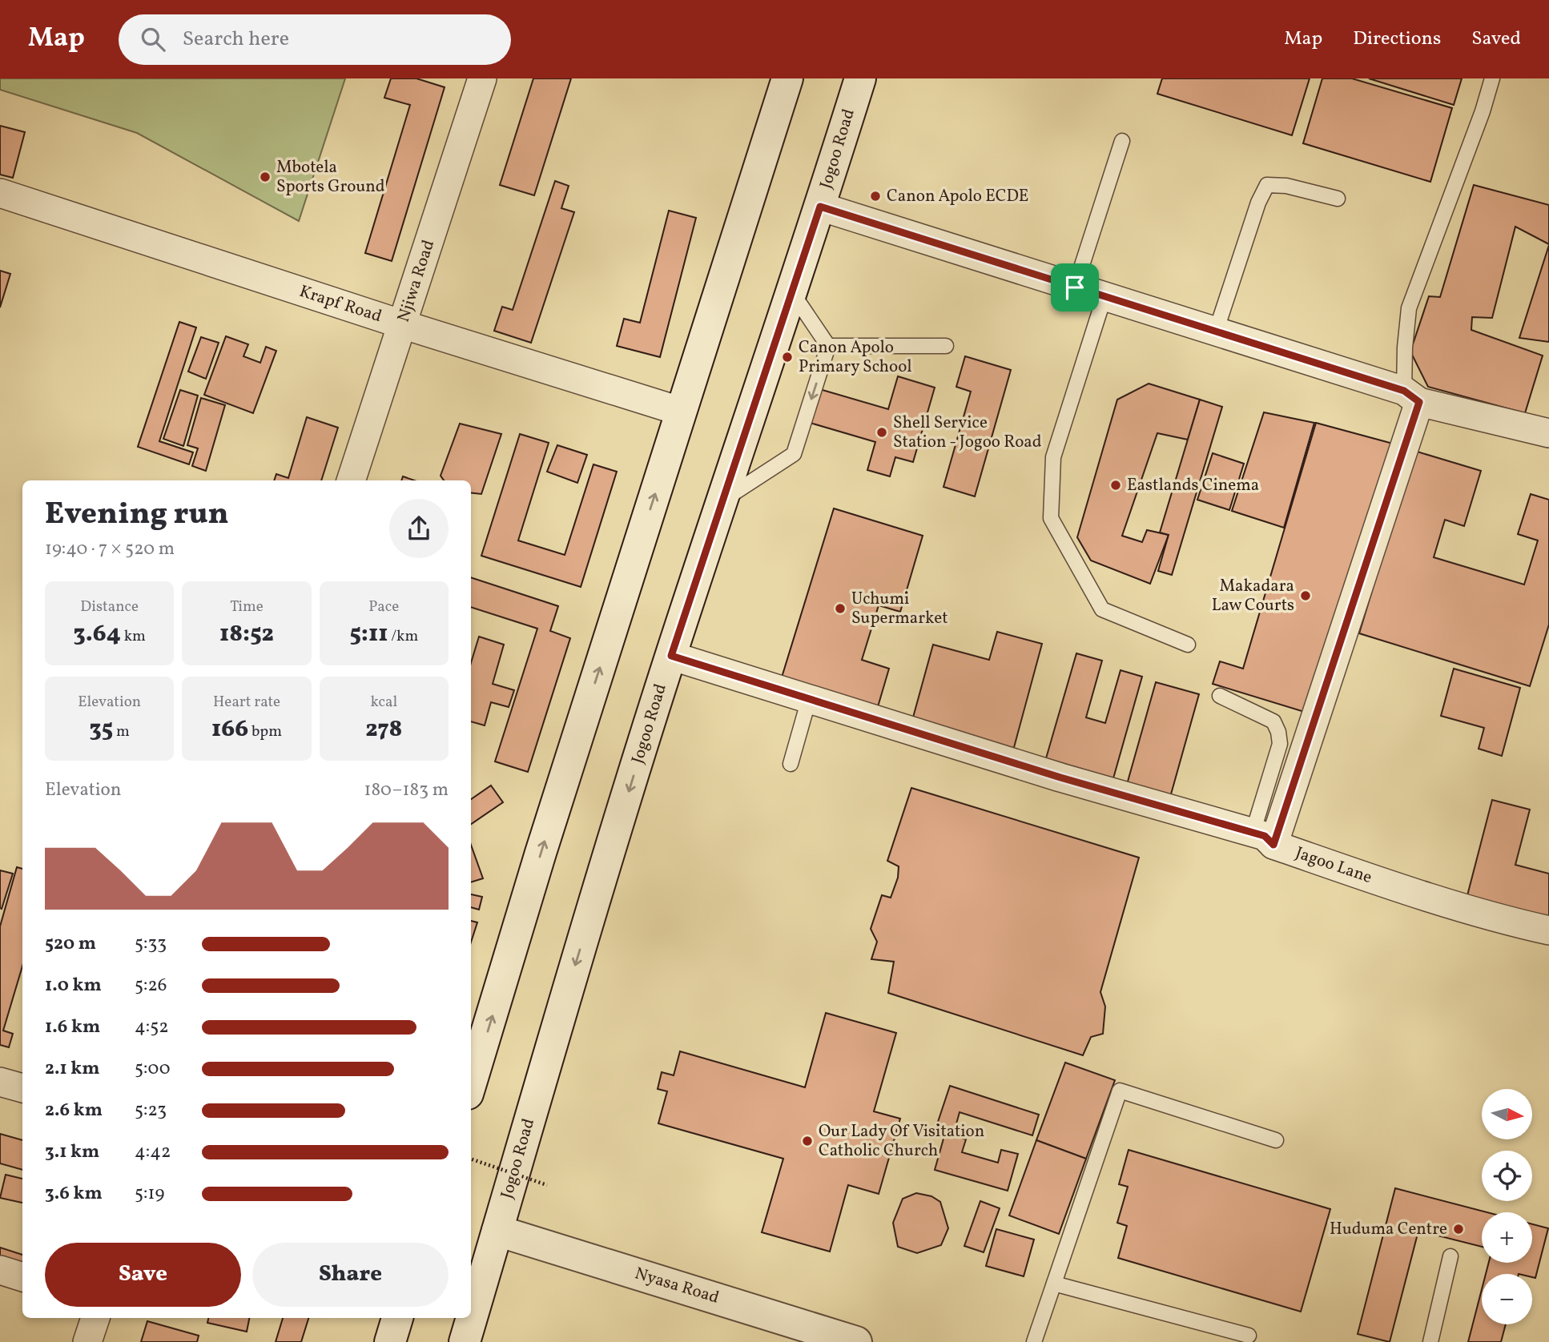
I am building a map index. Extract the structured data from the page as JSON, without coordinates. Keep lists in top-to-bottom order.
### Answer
{
  "streets": {
    "main road": ["Jogoo Road", "Nyasa Road"],
    "street": ["Njiwa Road", "Krapf Road", "Jagoo Lane"]
  },
  "crossings": [
    ["Jogoo Road", "Jagoo Lane"],
    ["Jogoo Road", "Nyasa Road"],
    ["Njiwa Road", "Krapf Road"]
  ],
  "places": [
    "Mbotela Sports Ground",
    "Canon Apolo ECDE",
    "Canon Apolo Primary School",
    "Shell Service Station - Jogoo Road",
    "Eastlands Cinema",
    "Makadara Law Courts",
    "Uchumi Supermarket",
    "Our Lady Of Visitation Catholic Church",
    "Huduma Centre"
  ],
  "north": "right",
  "page": {
    "header": "Map",
    "search": "Search here",
    "nav": ["Map", "Directions", "Saved"],
    "heading": ["Evening run", "19:40 · 7 × 520 m"],
    "stats": [
      ["Distance", "3.64 km"],
      ["Time", "18:52"],
      ["Pace", "5:11 /km"],
      ["Elevation", "35 m"],
      ["Heart rate", "166 bpm"],
      ["kcal", "278"]
    ],
    "chart": ["Elevation", "180–183 m"],
    "list": [
      {
        "name": "520 m",
        "note": "5:33"
      },
      {
        "name": "1.0 km",
        "note": "5:26"
      },
      {
        "name": "1.6 km",
        "note": "4:52"
      },
      {
        "name": "2.1 km",
        "note": "5:00"
      },
      {
        "name": "2.6 km",
        "note": "5:23"
      },
      {
        "name": "3.1 km",
        "note": "4:42"
      },
      {
        "name": "3.6 km",
        "note": "5:19"
      }
    ],
    "map_buttons": ["+", "−"],
    "buttons": ["Save", "Share"]
  }
}
